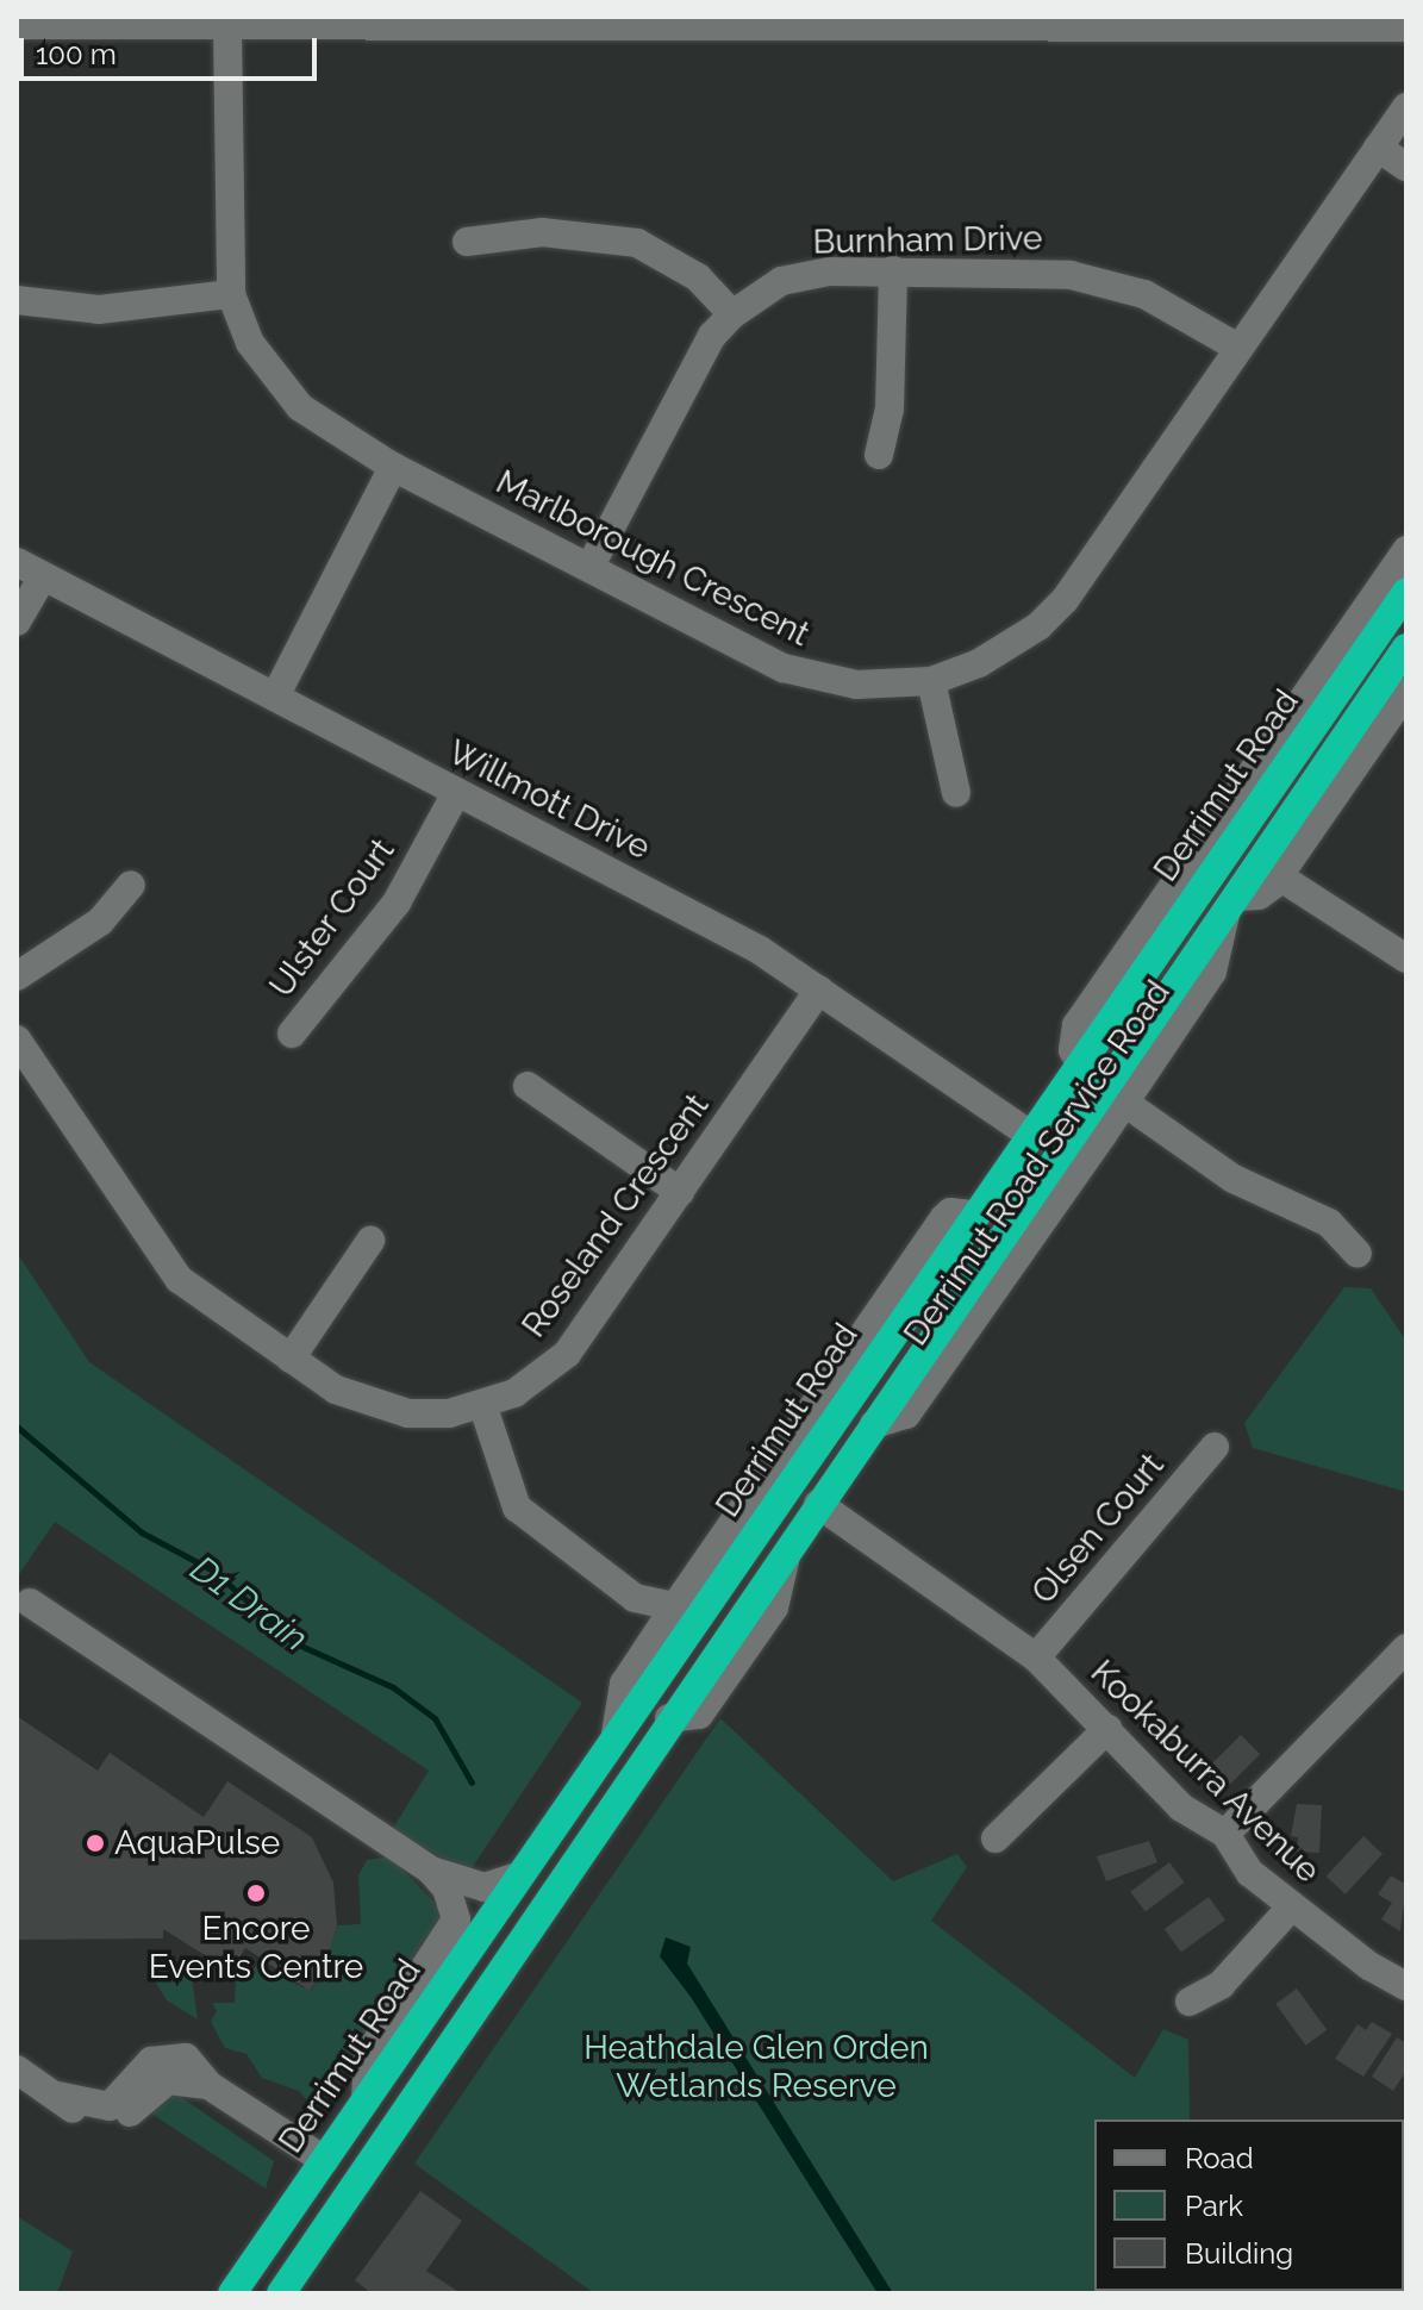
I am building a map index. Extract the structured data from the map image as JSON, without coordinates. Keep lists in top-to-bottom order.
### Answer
{
  "streets": {
    "highway": ["Derrimut Road"],
    "street": [
      "Burnham Drive",
      "Marlborough Crescent",
      "Willmott Drive",
      "Ulster Court",
      "Derrimut Road Service Road",
      "Roseland Crescent",
      "Olsen Court",
      "Kookaburra Avenue"
    ]
  },
  "crossings": [
    ["Burnham Drive", "Marlborough Crescent"],
    ["Derrimut Road", "Willmott Drive"],
    ["Derrimut Road", "Derrimut Road Service Road"],
    ["Derrimut Road", "Kookaburra Avenue"],
    ["Willmott Drive", "Ulster Court"],
    ["Willmott Drive", "Roseland Crescent"],
    ["Olsen Court", "Kookaburra Avenue"]
  ],
  "water": ["D1 Drain"],
  "parks": ["Heathdale Glen Orden Wetlands Reserve"],
  "places": ["AquaPulse", "Encore Events Centre"],
  "legend": ["Road", "Park", "Building"],
  "scale_bar": "100 m"
}
